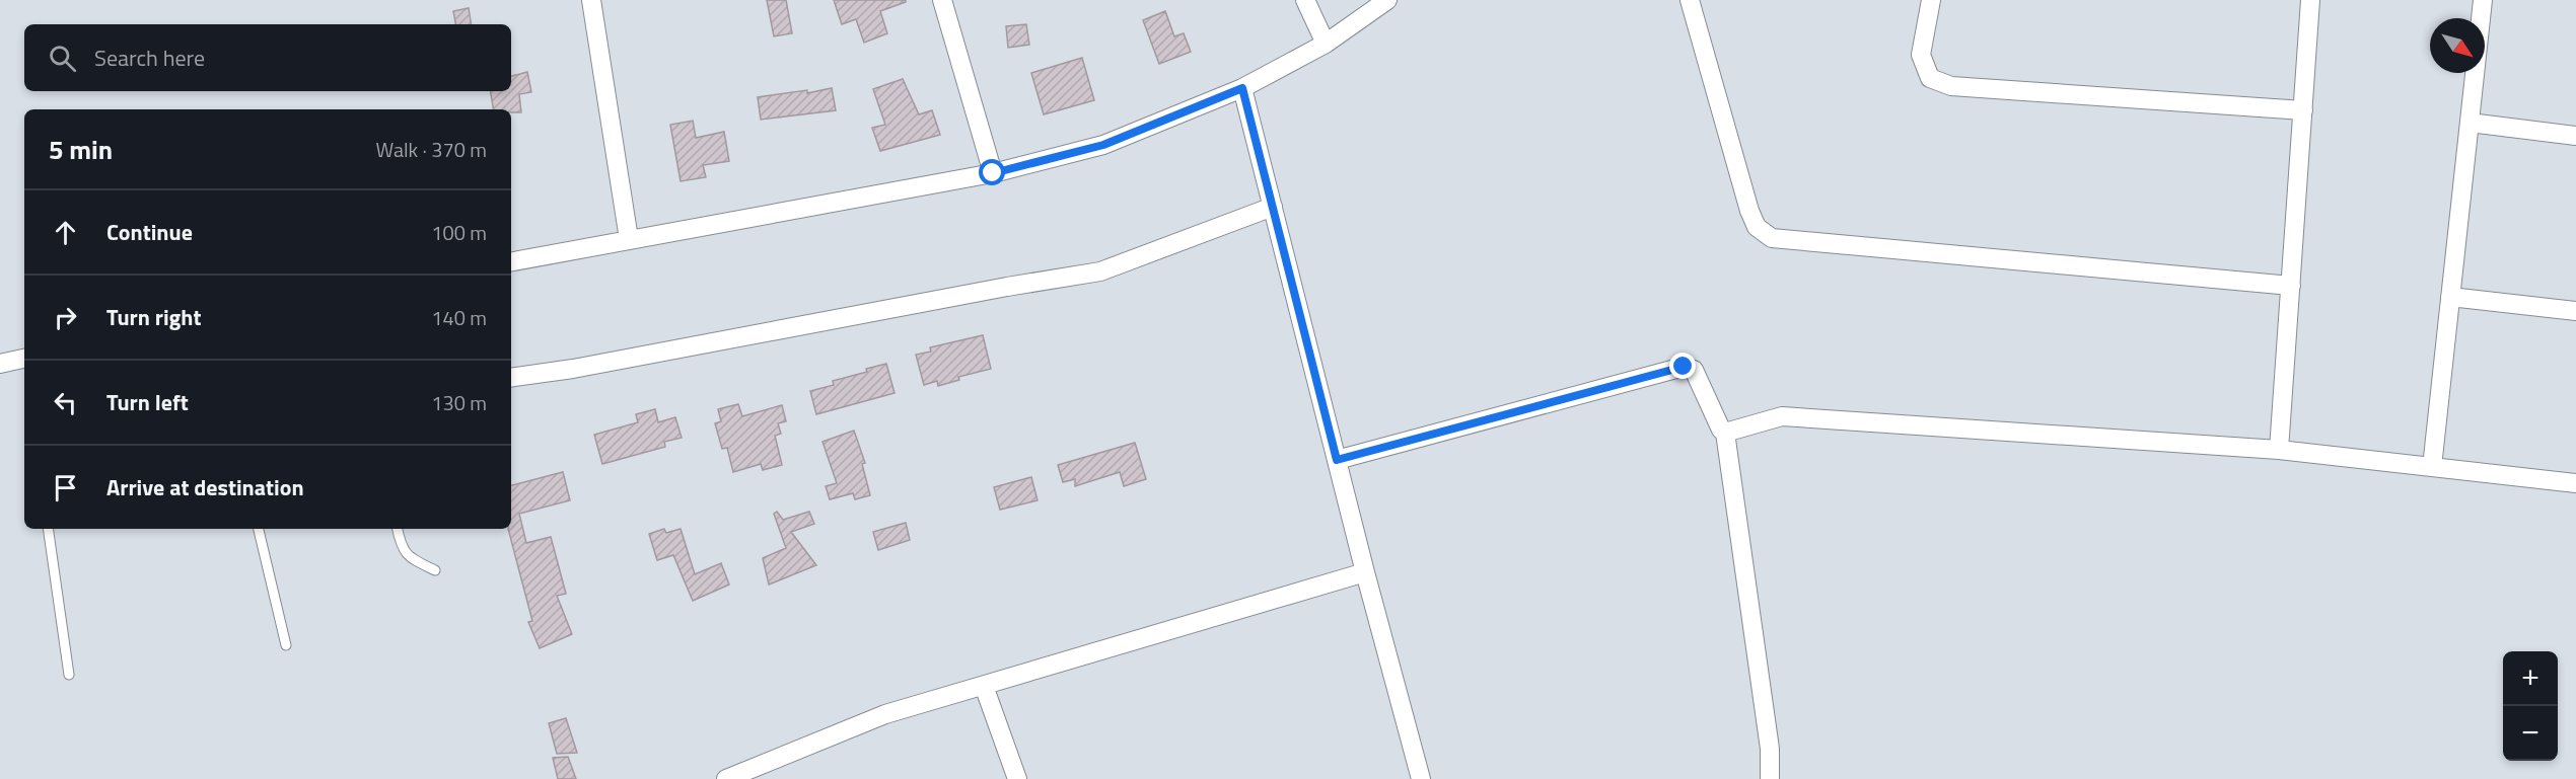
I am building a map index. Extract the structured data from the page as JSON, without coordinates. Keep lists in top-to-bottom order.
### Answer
{
  "north": "bottom right",
  "page": {
    "search": "Search here",
    "heading": ["5 min", "Walk · 370 m"],
    "list": [
      ["Continue", "100 m"],
      ["Turn right", "140 m"],
      ["Turn left", "130 m"],
      "Arrive at destination"
    ],
    "map_buttons": ["+", "−"]
  }
}
